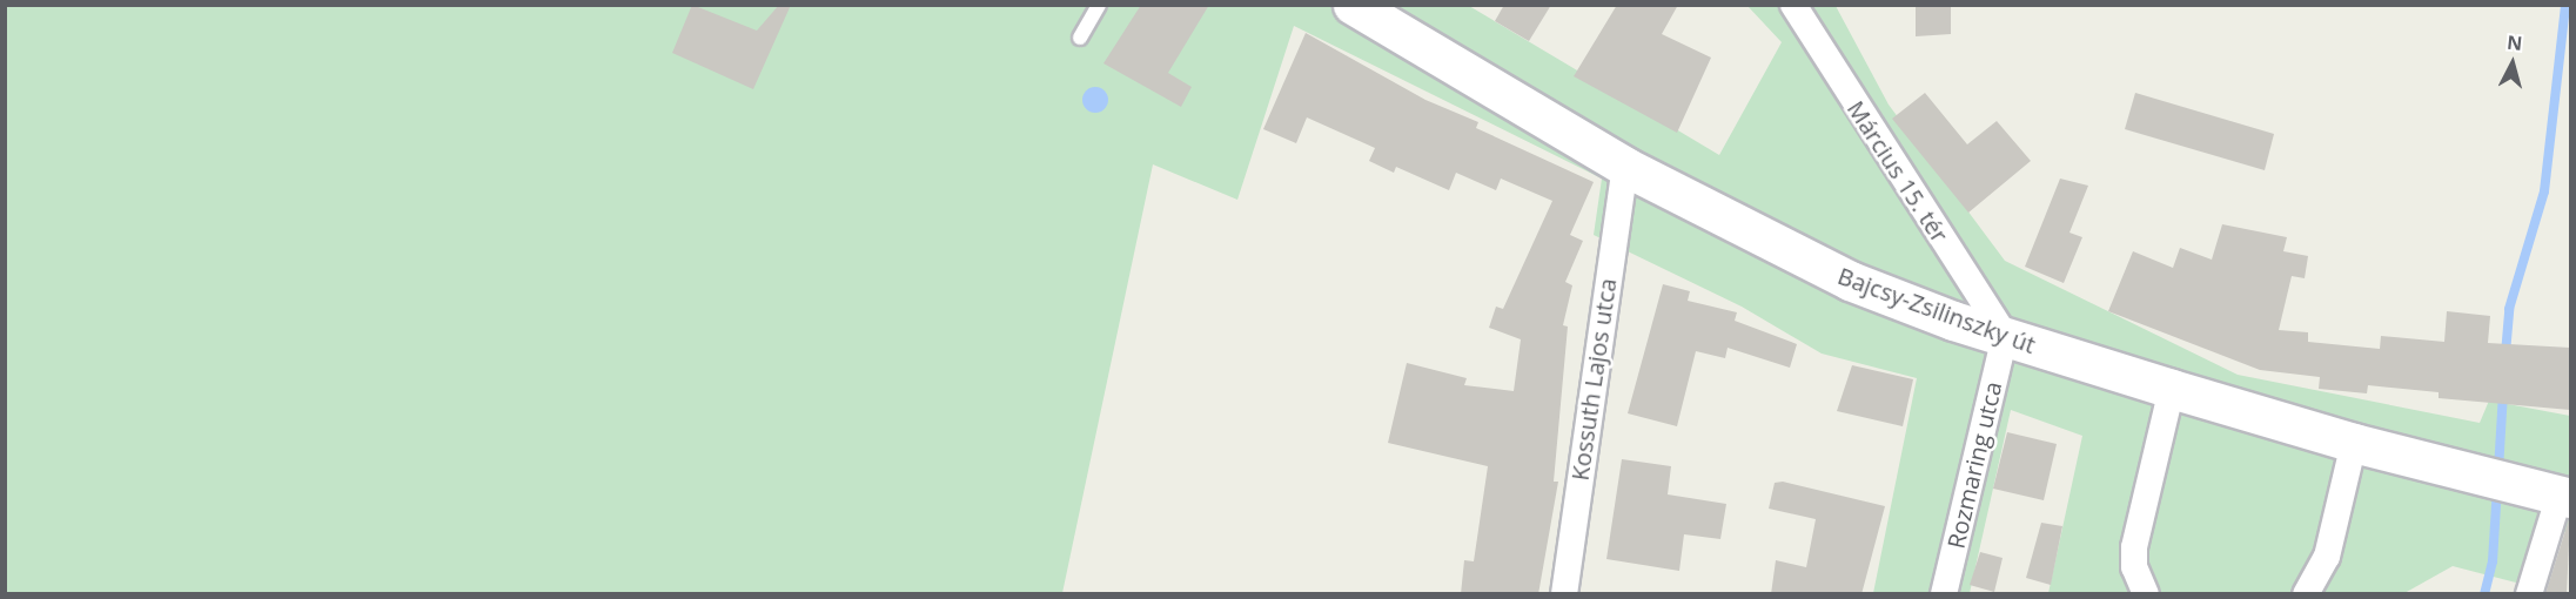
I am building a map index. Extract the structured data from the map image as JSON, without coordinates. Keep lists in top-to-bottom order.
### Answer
{
  "streets": {
    "main road": ["Bajcsy-Zsilinszky út"],
    "street": ["Március 15. tér", "Kossuth Lajos utca", "Rozmaring utca"]
  },
  "crossings": [
    ["Március 15. tér", "Bajcsy-Zsilinszky út"],
    ["Március 15. tér", "Rozmaring utca"],
    ["Bajcsy-Zsilinszky út", "Kossuth Lajos utca"],
    ["Bajcsy-Zsilinszky út", "Rozmaring utca"]
  ],
  "north": "top"
}
